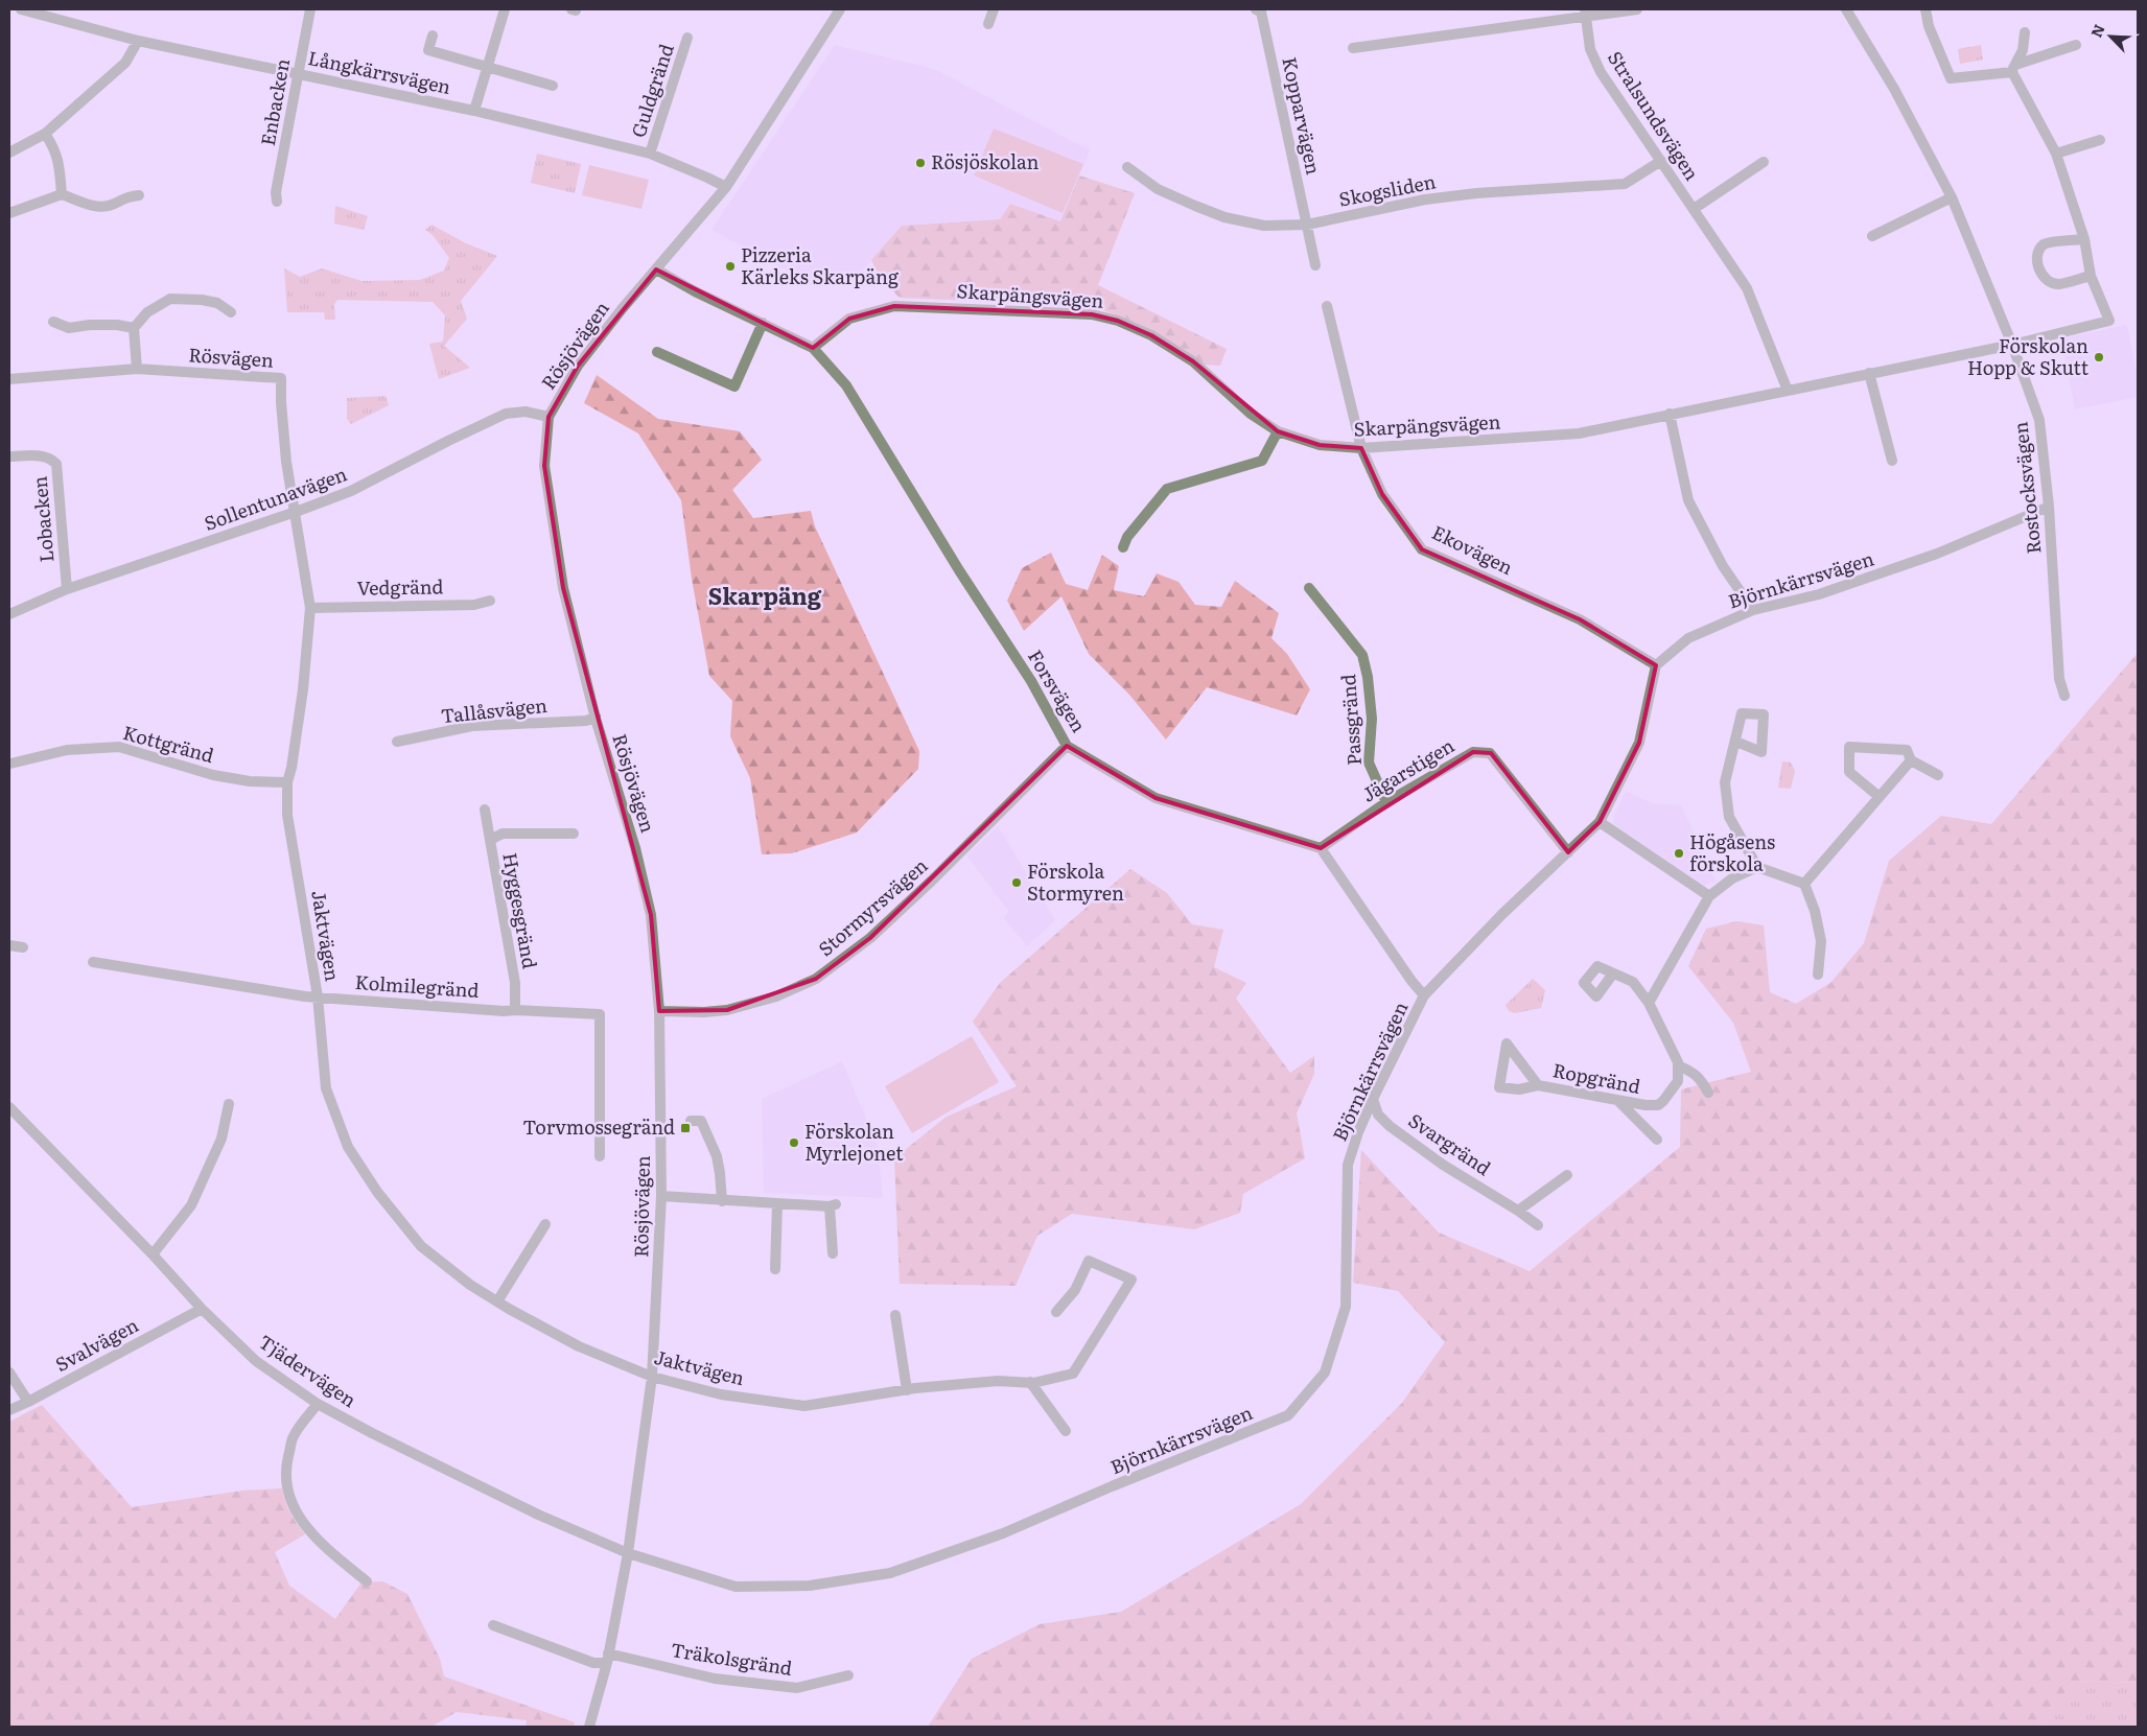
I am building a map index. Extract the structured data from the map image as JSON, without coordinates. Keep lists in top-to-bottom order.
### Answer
{
  "streets": {
    "street": [
      "Långkärrsvägen",
      "Guldgränd",
      "Enbacken",
      "Kopparvägen",
      "Stralsundsvägen",
      "Skogsliden",
      "Skarpängsvägen",
      "Rösjövägen",
      "Rösvägen",
      "Rostocksvägen",
      "Sollentunavägen",
      "Lobacken",
      "Ekovägen",
      "Björnkärrsvägen",
      "Vedgränd",
      "Forsvägen",
      "Tallåsvägen",
      "Passgränd",
      "Kottgränd",
      "Jägarstigen",
      "Stormyrsvägen",
      "Hyggesgränd",
      "Jaktvägen",
      "Kolmilegränd",
      "Ropgränd",
      "Svargränd",
      "Svalvägen",
      "Tjädervägen",
      "Träkolsgränd"
    ]
  },
  "crossings": [
    ["Långkärrsvägen", "Guldgränd"],
    ["Långkärrsvägen", "Enbacken"],
    ["Långkärrsvägen", "Rösjövägen"],
    ["Kopparvägen", "Skogsliden"],
    ["Stralsundsvägen", "Skogsliden"],
    ["Stralsundsvägen", "Skarpängsvägen"],
    ["Skarpängsvägen", "Rostocksvägen"],
    ["Skarpängsvägen", "Ekovägen"],
    ["Skarpängsvägen", "Forsvägen"],
    ["Rösjövägen", "Sollentunavägen"],
    ["Rösjövägen", "Björnkärrsvägen"],
    ["Rösjövägen", "Forsvägen"],
    ["Rösjövägen", "Tallåsvägen"],
    ["Rösjövägen", "Stormyrsvägen"],
    ["Rösjövägen", "Jaktvägen"],
    ["Rösjövägen", "Tjädervägen"],
    ["Rösjövägen", "Träkolsgränd"],
    ["Rösvägen", "Sollentunavägen"],
    ["Rösvägen", "Jaktvägen"],
    ["Rostocksvägen", "Björnkärrsvägen"],
    ["Sollentunavägen", "Lobacken"],
    ["Sollentunavägen", "Jaktvägen"],
    ["Ekovägen", "Björnkärrsvägen"],
    ["Björnkärrsvägen", "Jägarstigen"],
    ["Björnkärrsvägen", "Svargränd"],
    ["Björnkärrsvägen", "Tjädervägen"],
    ["Vedgränd", "Jaktvägen"],
    ["Forsvägen", "Jägarstigen"],
    ["Forsvägen", "Stormyrsvägen"],
    ["Passgränd", "Jägarstigen"],
    ["Kottgränd", "Jaktvägen"],
    ["Hyggesgränd", "Kolmilegränd"],
    ["Jaktvägen", "Kolmilegränd"],
    ["Svalvägen", "Tjädervägen"]
  ],
  "districts": ["Skarpäng"],
  "places": {
    "other": [
      "Rösjöskolan",
      "Pizzeria Kärleks Skarpäng",
      "Förskolan Hopp & Skutt",
      "Högåsens förskola",
      "Förskola Stormyren",
      "Förskolan Myrlejonet"
    ],
    "transit": ["Torvmossegränd"]
  },
  "north": "top left"
}
